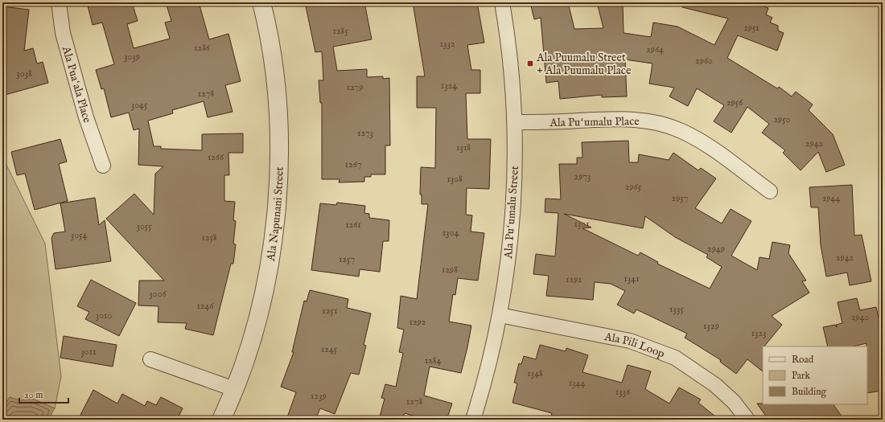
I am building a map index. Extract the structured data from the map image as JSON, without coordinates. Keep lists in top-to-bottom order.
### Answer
{
  "streets": {
    "street": [
      "Ala Puaʻala Place",
      "Ala Puʻumalu Place",
      "Ala Puʻumalu Street",
      "Ala Napunani Street",
      "Ala Pili Loop"
    ]
  },
  "crossings": [
    ["Ala Puʻumalu Place", "Ala Puʻumalu Street"],
    ["Ala Puʻumalu Street", "Ala Pili Loop"]
  ],
  "places": {
    "transit": ["Ala Puumalu Street + Ala Puumalu Place"]
  },
  "house_numbers": [
    "2951",
    "1285",
    "1332",
    "1286",
    "2964",
    "3039",
    "2960",
    "3038",
    "1324",
    "1279",
    "1278",
    "2956",
    "3045",
    "2950",
    "1273",
    "2942",
    "1318",
    "1266",
    "1267",
    "2973",
    "1308",
    "2965",
    "2957",
    "2944",
    "1301",
    "1261",
    "3055",
    "1304",
    "3054",
    "1258",
    "2949",
    "2942",
    "1257",
    "1298",
    "1341",
    "1291",
    "3006",
    "1246",
    "1335",
    "1251",
    "3010",
    "2940",
    "1292",
    "1329",
    "1323",
    "1245",
    "3011",
    "1284",
    "1348",
    "1344",
    "1336",
    "1239",
    "1278"
  ],
  "legend": ["Road", "Park", "Building"],
  "scale_bar": "20 m"
}
